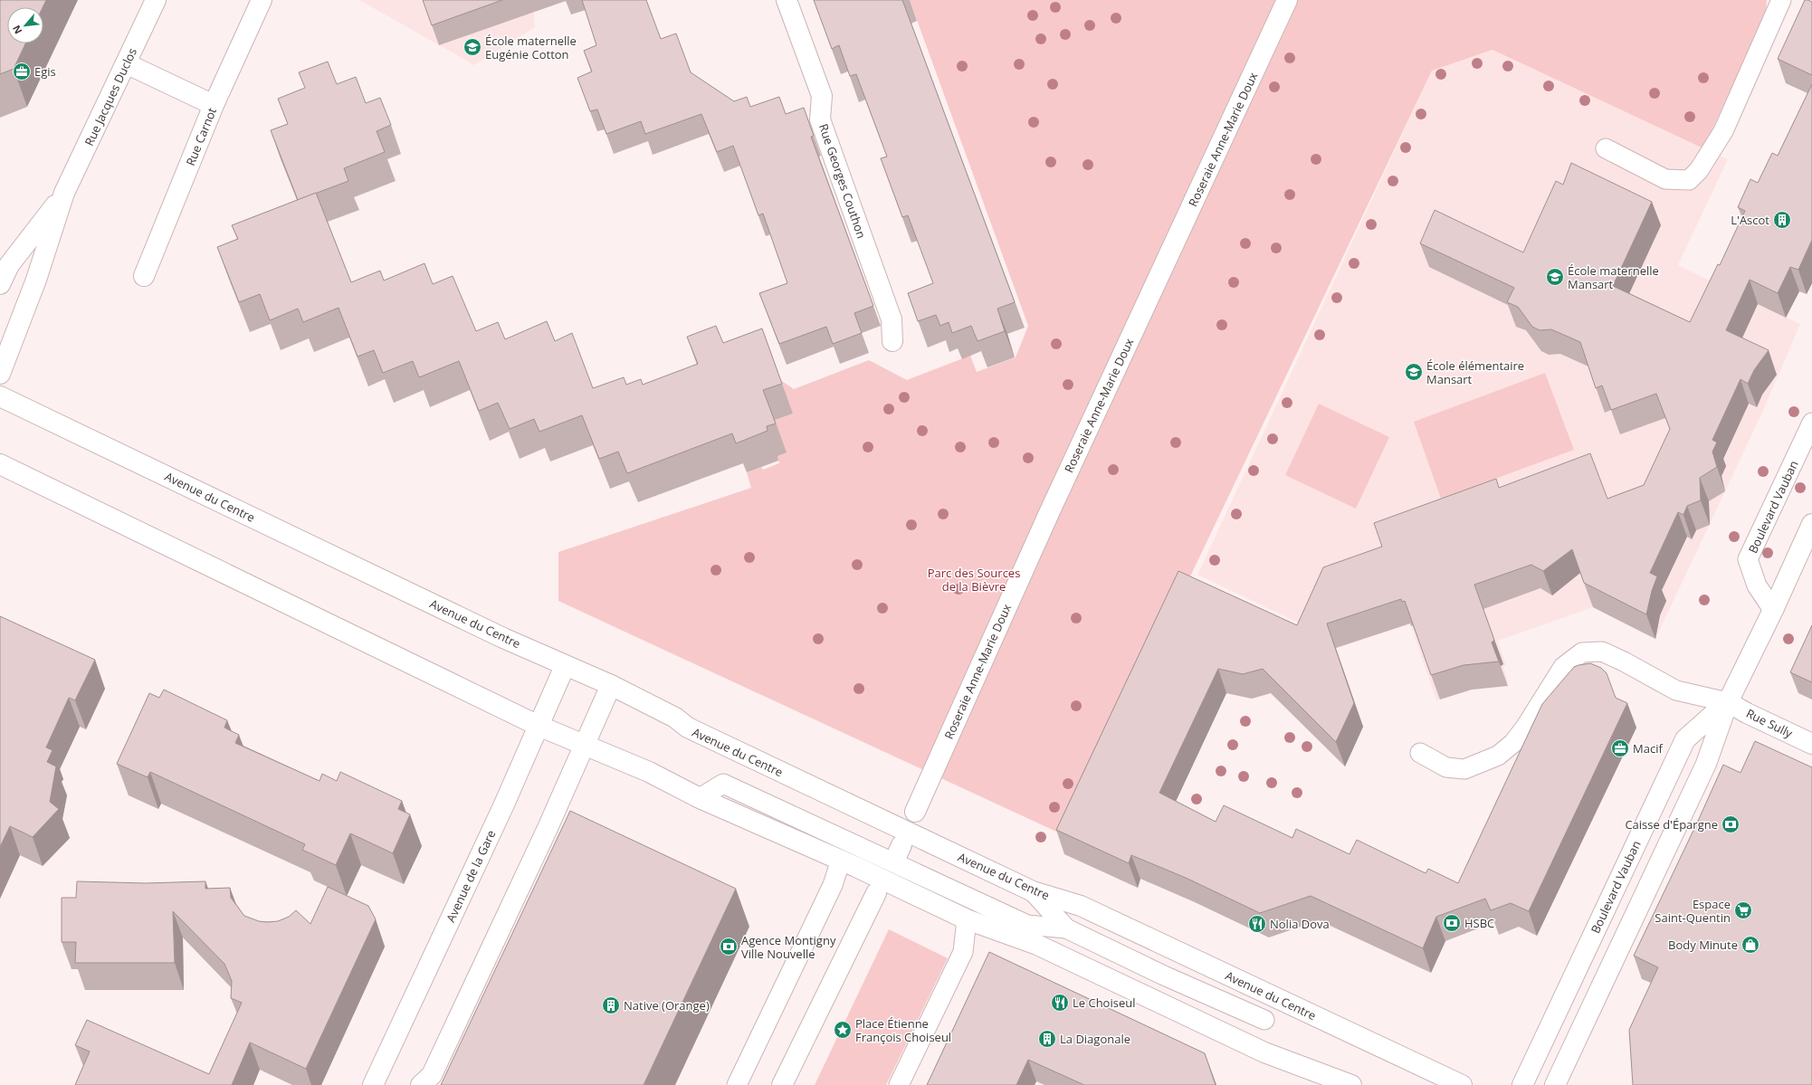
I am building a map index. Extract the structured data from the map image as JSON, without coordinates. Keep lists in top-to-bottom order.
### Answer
{
  "streets": {
    "street": [
      "Rue Jacques Duclos",
      "Rue Carnot",
      "Roseraie Anne-Marie Doux",
      "Rue Georges Couthon",
      "Avenue du Centre",
      "Boulevard Vauban",
      "Rue Sully",
      "Avenue de la Gare"
    ]
  },
  "crossings": [
    ["Avenue du Centre", "Avenue de la Gare"],
    ["Boulevard Vauban", "Rue Sully"]
  ],
  "parks": ["Parc des Sources de la Bièvre"],
  "places": {
    "school or university": ["École maternelle Eugénie Cotton", "École maternelle Mansart", "École élémentaire Mansart"],
    "office": ["Egis", "Macif"],
    "building": ["L'Ascot", "Native (Orange)", "La Diagonale"],
    "bank": ["Caisse d'Épargne", "HSBC", "Agence Montigny Ville Nouvelle"],
    "supermarket": ["Espace Saint-Quentin"],
    "restaurant": ["Nolia Dova", "Le Choiseul"],
    "shop": ["Body Minute"],
    "place": ["Place Étienne François Choiseul"]
  },
  "north": "bottom left"
}
